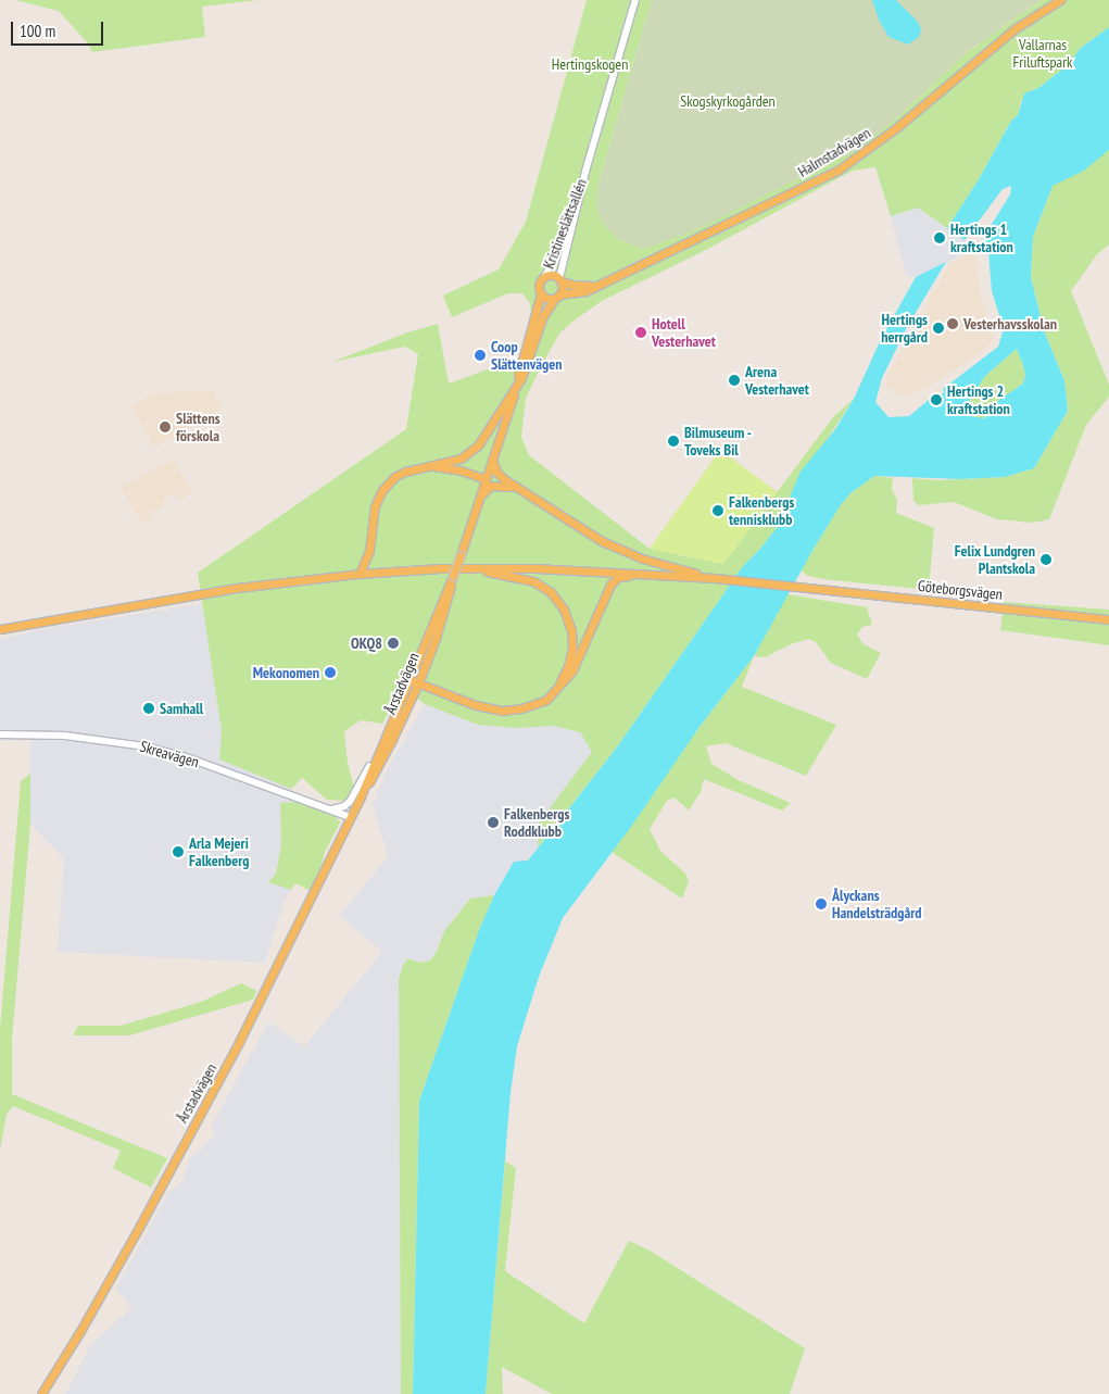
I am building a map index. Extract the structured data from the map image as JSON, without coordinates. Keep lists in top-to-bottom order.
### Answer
{
  "streets": {
    "main road": ["Halmstadvägen", "Göteborgsvägen", "Årstadvägen"],
    "street": ["Kristineslättsallén", "Skreavägen"]
  },
  "crossings": [
    ["Halmstadvägen", "Kristineslättsallén"],
    ["Halmstadvägen", "Årstadvägen"],
    ["Kristineslättsallén", "Årstadvägen"],
    ["Årstadvägen", "Skreavägen"]
  ],
  "parks": ["Vallarnas Friluftspark", "Hertingskogen", "Skogskyrkogården"],
  "places": [
    "Hertings 1 kraftstation",
    "Vesterhavsskolan",
    "Hertings herrgård",
    "Hotell Vesterhavet",
    "Coop Slättenvägen",
    "Arena Vesterhavet",
    "Hertings 2 kraftstation",
    "Slättens förskola",
    "Bilmuseum - Toveks Bil",
    "Falkenbergs tennisklubb",
    "Felix Lundgren Plantskola",
    "OKQ8",
    "Mekonomen",
    "Samhall",
    "Falkenbergs Roddklubb",
    "Arla Mejeri Falkenberg",
    "Ålyckans Handelsträdgård"
  ],
  "scale_bar": "100 m"
}
